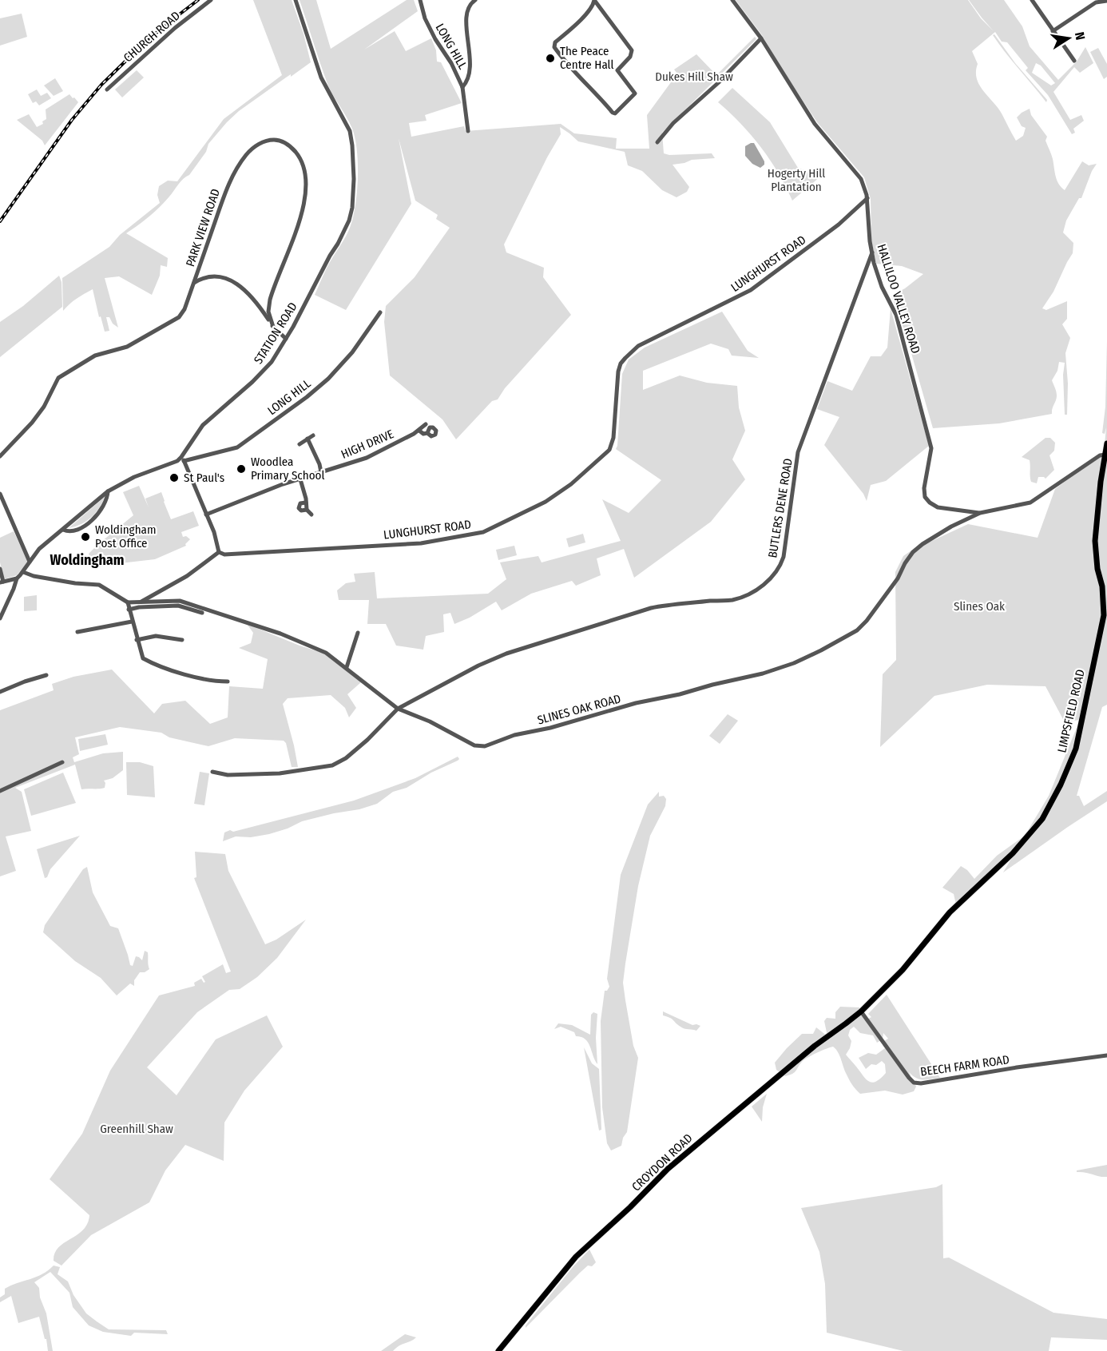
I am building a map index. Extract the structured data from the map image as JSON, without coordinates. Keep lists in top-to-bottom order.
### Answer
{
  "streets": {
    "main road": ["LIMPSFIELD ROAD", "CROYDON ROAD"],
    "street": [
      "CHURCH ROAD",
      "LONG HILL",
      "PARK VIEW ROAD",
      "LUNGHURST ROAD",
      "HALLILOO VALLEY ROAD",
      "STATION ROAD",
      "HIGH DRIVE",
      "BUTLERS DENE ROAD",
      "SLINES OAK ROAD",
      "BEECH FARM ROAD"
    ]
  },
  "crossings": [
    ["LONG HILL", "STATION ROAD"],
    ["LUNGHURST ROAD", "HALLILOO VALLEY ROAD"],
    ["HALLILOO VALLEY ROAD", "BUTLERS DENE ROAD"],
    ["HALLILOO VALLEY ROAD", "SLINES OAK ROAD"],
    ["BUTLERS DENE ROAD", "SLINES OAK ROAD"],
    ["SLINES OAK ROAD", "LIMPSFIELD ROAD"],
    ["LIMPSFIELD ROAD", "BEECH FARM ROAD"],
    ["LIMPSFIELD ROAD", "CROYDON ROAD"],
    ["BEECH FARM ROAD", "CROYDON ROAD"]
  ],
  "districts": ["Woldingham"],
  "parks": [
    "Dukes Hill Shaw",
    "Hogerty Hill Plantation",
    "Slines Oak",
    "Greenhill Shaw"
  ],
  "places": [
    "The Peace Centre Hall",
    "Woodlea Primary School",
    "St Paul's",
    "Woldingham Post Office"
  ],
  "north": "right"
}
